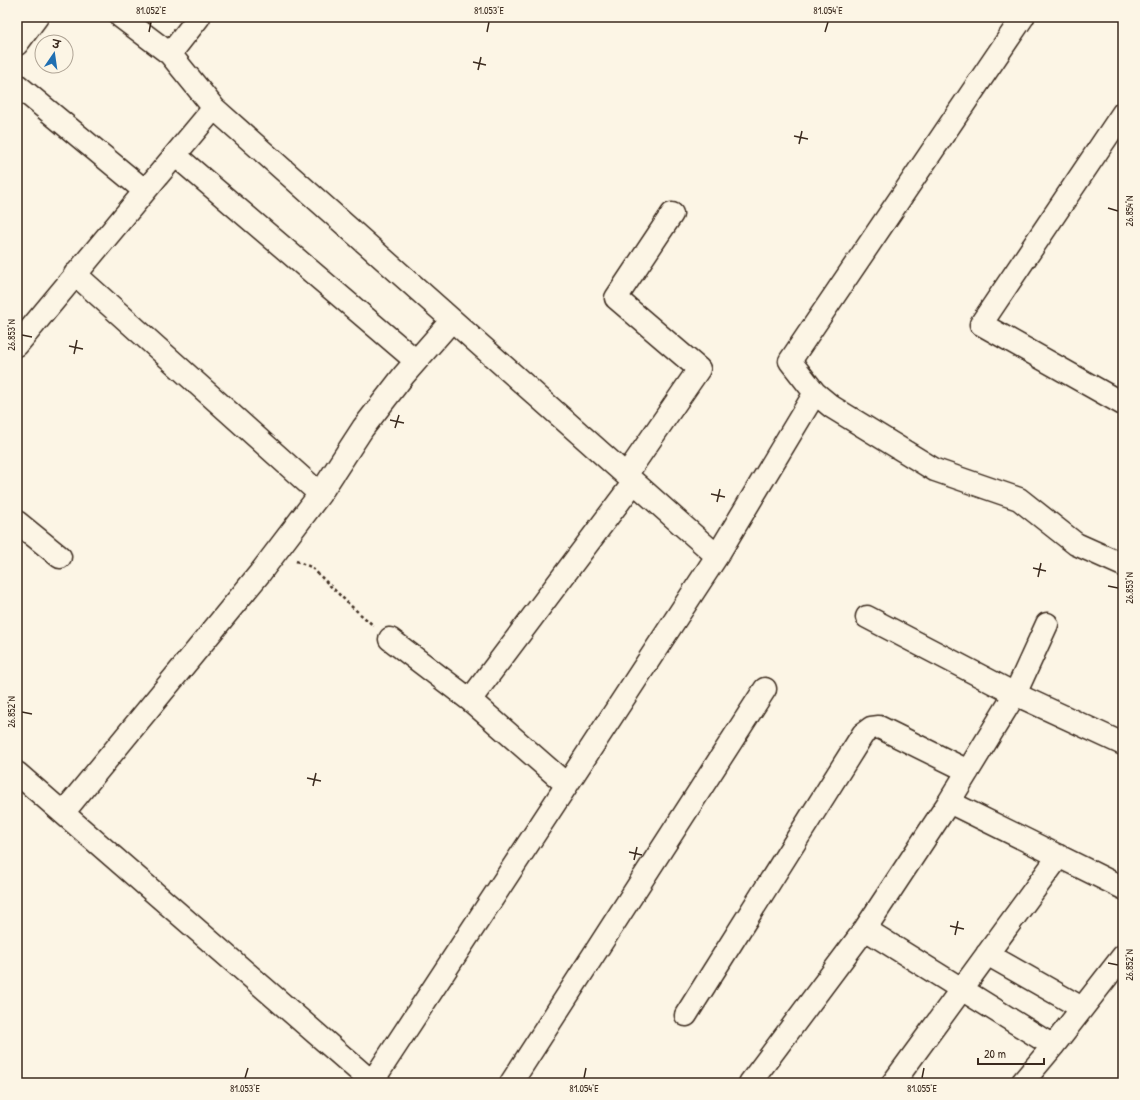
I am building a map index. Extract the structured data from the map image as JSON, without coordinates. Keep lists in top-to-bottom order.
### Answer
{
  "scale_bar": "20 m",
  "north": "top",
  "coordinates": [
    "81.052°E",
    "81.053°E",
    "81.054°E",
    "26.854°N",
    "26.853°N",
    "26.852°N",
    "81.055°E"
  ]
}
